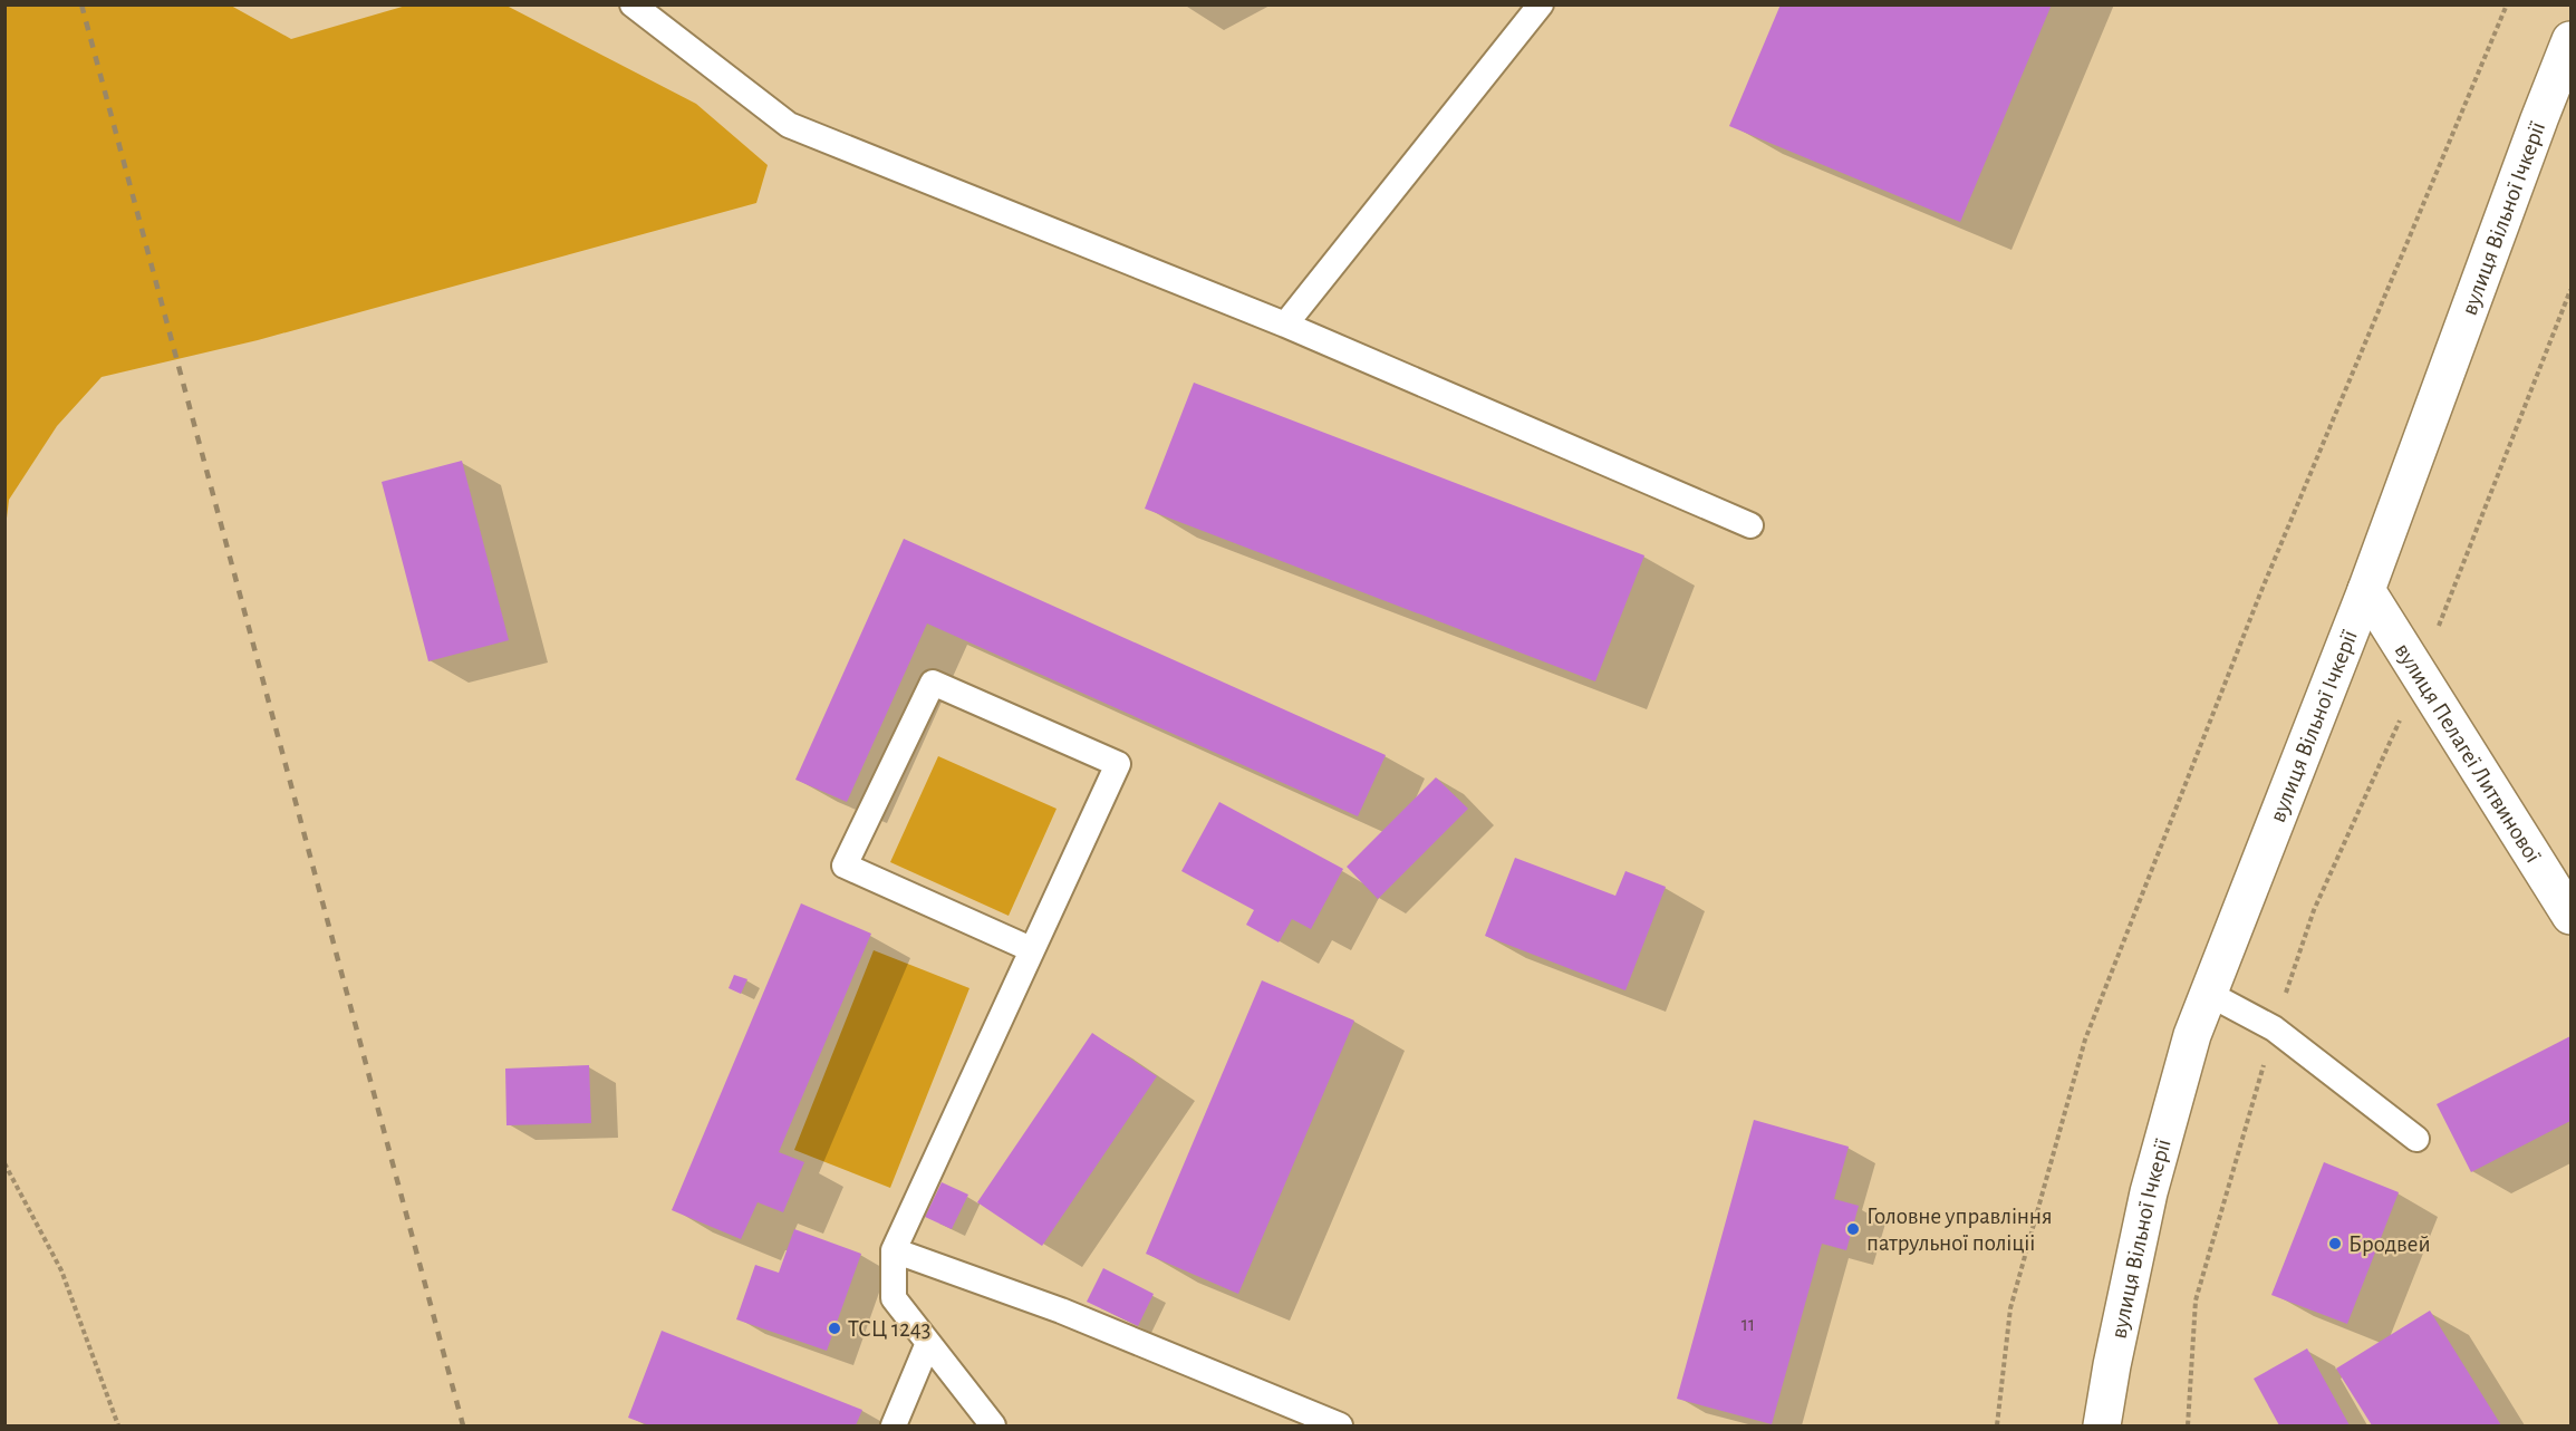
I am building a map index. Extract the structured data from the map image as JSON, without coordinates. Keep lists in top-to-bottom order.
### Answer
{
  "streets": {
    "main road": ["вулиця Вільної Ічкерії", "вулиця Пелагеї Литвинової"]
  },
  "crossings": [
    ["вулиця Вільної Ічкерії", "вулиця Пелагеї Литвинової"]
  ],
  "places": ["Головне управління патрульної поліціі", "Бродвей", "ТСЦ 1243"],
  "house_numbers": ["11"]
}
